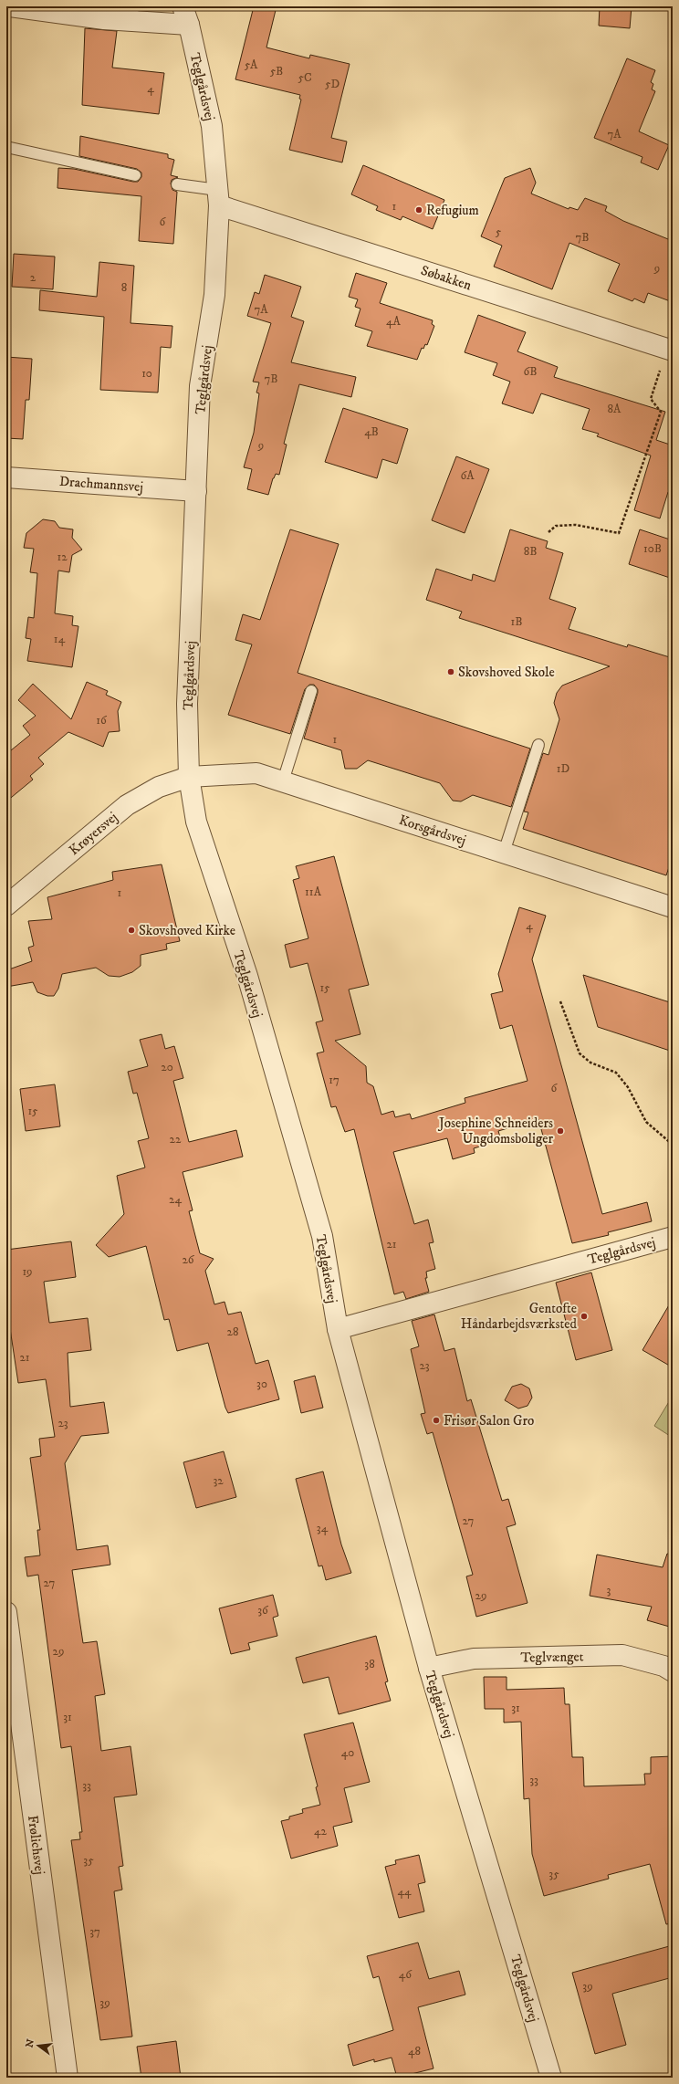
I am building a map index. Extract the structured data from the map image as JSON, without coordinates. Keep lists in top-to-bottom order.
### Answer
{
  "streets": {
    "street": [
      "Teglgårdsvej",
      "Søbakken",
      "Drachmannsvej",
      "Korsgårdsvej",
      "Krøyersvej",
      "Teglvænget",
      "Frølichsvej"
    ]
  },
  "crossings": [
    ["Teglgårdsvej", "Søbakken"],
    ["Teglgårdsvej", "Drachmannsvej"],
    ["Teglgårdsvej", "Korsgårdsvej"],
    ["Teglgårdsvej", "Krøyersvej"],
    ["Teglgårdsvej", "Teglvænget"],
    ["Korsgårdsvej", "Krøyersvej"]
  ],
  "places": [
    "Refugium",
    "Skovshoved Skole",
    "Skovshoved Kirke",
    "Josephine Schneiders Ungdomsboliger",
    "Gentofte Håndarbejdsværksted",
    "Frisør Salon Gro"
  ],
  "house_numbers": [
    "5A",
    "5B",
    "5C",
    "5D",
    "4",
    "7A",
    "1",
    "6",
    "5",
    "7B",
    "9",
    "2",
    "8",
    "7A",
    "4A",
    "6B",
    "10",
    "7B",
    "8A",
    "4B",
    "9",
    "6A",
    "10B",
    "8B",
    "12",
    "1B",
    "14",
    "16",
    "1",
    "1D",
    "11A",
    "1",
    "4",
    "15",
    "20",
    "17",
    "6",
    "15",
    "22",
    "24",
    "21",
    "26",
    "19",
    "28",
    "21",
    "23",
    "30",
    "23",
    "32",
    "27",
    "34",
    "27",
    "3",
    "29",
    "36",
    "29",
    "38",
    "31",
    "31",
    "40",
    "33",
    "33",
    "42",
    "35",
    "35",
    "44",
    "37",
    "46",
    "39",
    "39",
    "48"
  ],
  "north": "left"
}
